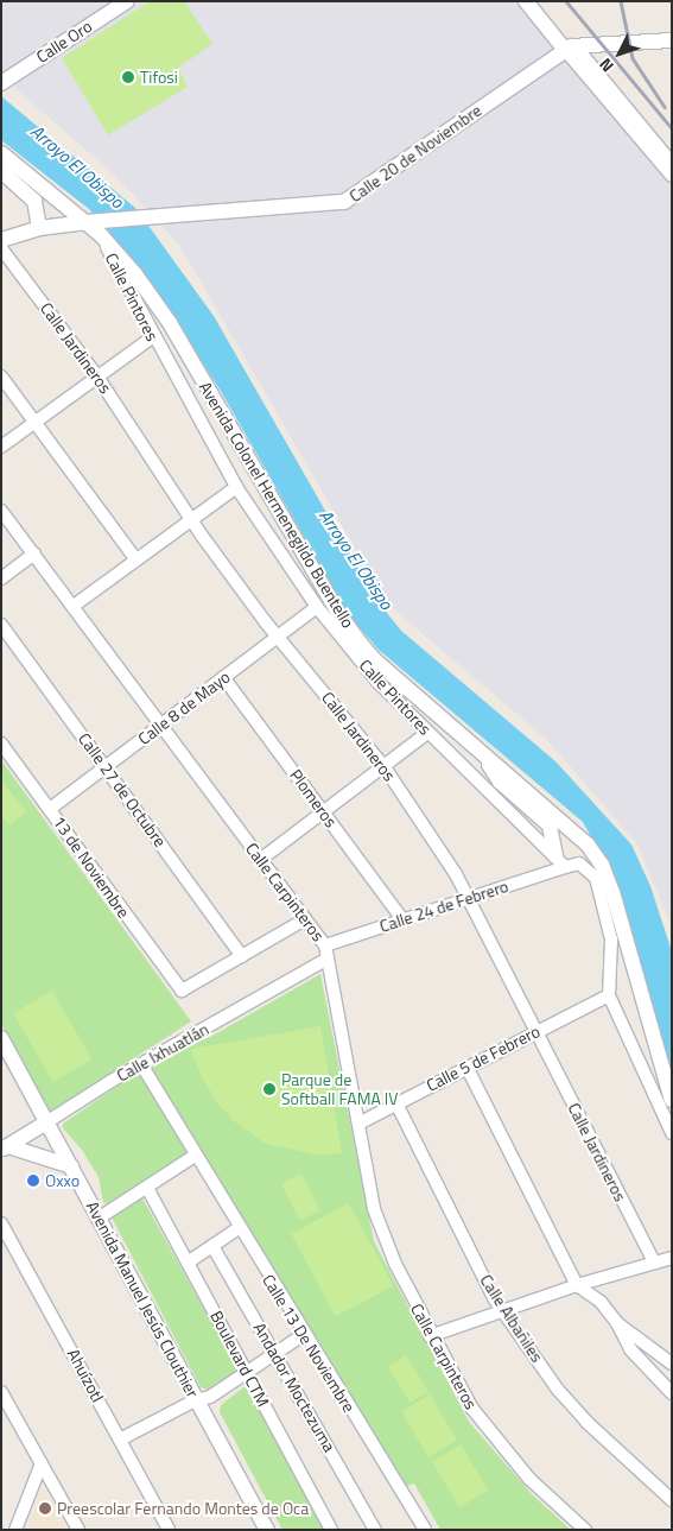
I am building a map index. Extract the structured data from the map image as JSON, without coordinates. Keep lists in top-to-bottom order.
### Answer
{
  "streets": {
    "street": [
      "Calle Oro",
      "Calle 20 de Noviembre",
      "Calle Pintores",
      "Calle Jardineros",
      "Avenida Colonel Hermenegildo Buentello",
      "Calle 8 de Mayo",
      "Calle 27 de Octubre",
      "Plomeros",
      "13 de Noviembre",
      "Calle Carpinteros",
      "Calle 24 de Febrero",
      "Calle Ixhuatlán",
      "Calle 5 de Febrero",
      "Avenida Manuel Jesús Clouthier",
      "Calle Albañiles",
      "Calle 13 De Noviembre",
      "Boulevard CTM",
      "Ahuízotl",
      "Andador Moctezuma"
    ]
  },
  "crossings": [
    ["Calle 20 de Noviembre", "Avenida Colonel Hermenegildo Buentello"],
    ["Calle Pintores", "Avenida Colonel Hermenegildo Buentello"],
    ["Calle Pintores", "Calle 8 de Mayo"],
    ["Calle Pintores", "Calle 24 de Febrero"],
    ["Calle Jardineros", "Calle 8 de Mayo"],
    ["Calle Jardineros", "Calle 24 de Febrero"],
    ["Calle Jardineros", "Calle 5 de Febrero"],
    ["Calle 8 de Mayo", "Calle 27 de Octubre"],
    ["Calle 8 de Mayo", "Plomeros"],
    ["Calle 8 de Mayo", "13 de Noviembre"],
    ["Calle 8 de Mayo", "Calle Carpinteros"],
    ["Calle 27 de Octubre", "13 de Noviembre"],
    ["Plomeros", "Calle 24 de Febrero"],
    ["Calle Carpinteros", "Calle 24 de Febrero"],
    ["Calle Carpinteros", "Calle Ixhuatlán"],
    ["Calle Carpinteros", "Calle 5 de Febrero"],
    ["Calle Ixhuatlán", "Avenida Manuel Jesús Clouthier"],
    ["Calle Ixhuatlán", "Calle 13 De Noviembre"],
    ["Calle 5 de Febrero", "Calle Albañiles"]
  ],
  "water": ["Arroyo El Obispo"],
  "places": [
    "Tifosi",
    "Parque de Softball FAMA IV",
    "Oxxo",
    "Preescolar Fernando Montes de Oca"
  ],
  "north": "bottom left"
}
